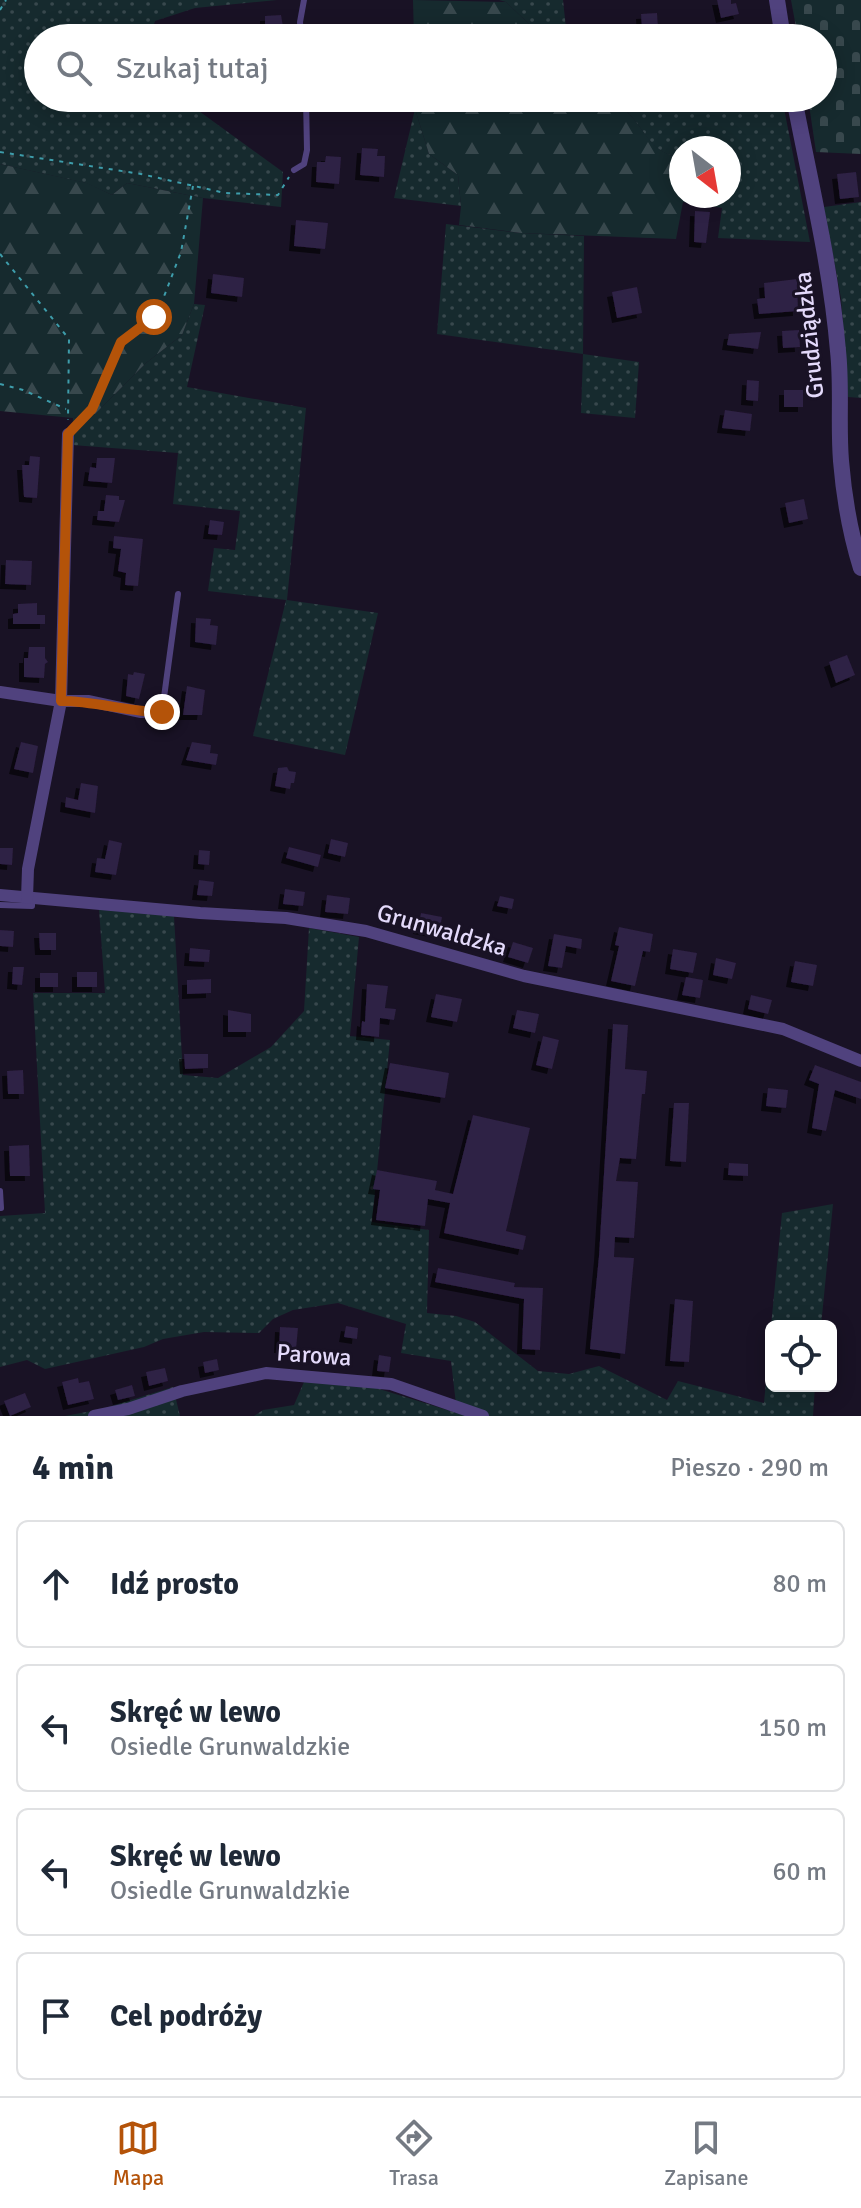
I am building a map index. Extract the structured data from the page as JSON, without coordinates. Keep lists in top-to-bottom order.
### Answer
{
  "streets": {
    "street": ["Grudziądzka", "Grunwaldzka", "Parowa"]
  },
  "north": "bottom right",
  "page": {
    "search": "Szukaj tutaj",
    "heading": ["4 min", "Pieszo · 290 m"],
    "list": [
      ["Idź prosto", "80 m"],
      ["Skręć w lewo", "Osiedle Grunwaldzkie", "150 m"],
      ["Skręć w lewo", "Osiedle Grunwaldzkie", "60 m"],
      "Cel podróży"
    ],
    "nav": ["Mapa", "Trasa", "Zapisane"]
  }
}
